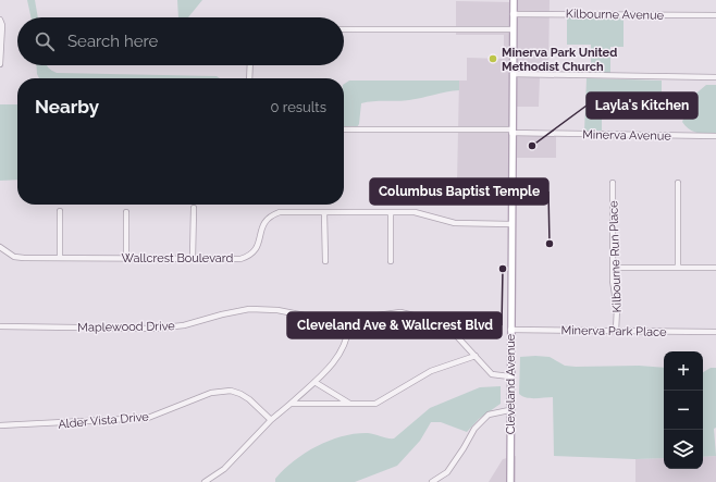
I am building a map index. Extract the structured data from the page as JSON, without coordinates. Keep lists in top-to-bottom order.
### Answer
{
  "streets": {
    "main road": ["Cleveland Avenue"],
    "street": [
      "Kilbourne Avenue",
      "Minerva Avenue",
      "Kilbourne Run Place",
      "Wallcrest Boulevard",
      "Maplewood Drive",
      "Minerva Park Place",
      "Alder Vista Drive"
    ]
  },
  "crossings": [
    ["Kilbourne Avenue", "Cleveland Avenue"],
    ["Minerva Avenue", "Cleveland Avenue"],
    ["Kilbourne Run Place", "Minerva Park Place"],
    ["Wallcrest Boulevard", "Cleveland Avenue"],
    ["Minerva Park Place", "Cleveland Avenue"]
  ],
  "places": [
    "Minerva Park United Methodist Church",
    "Layla's Kitchen",
    "Columbus Baptist Temple",
    "Cleveland Ave & Wallcrest Blvd"
  ],
  "page": {
    "search": "Search here",
    "heading": ["Nearby", "0 results"],
    "map_buttons": ["+", "−"]
  }
}
